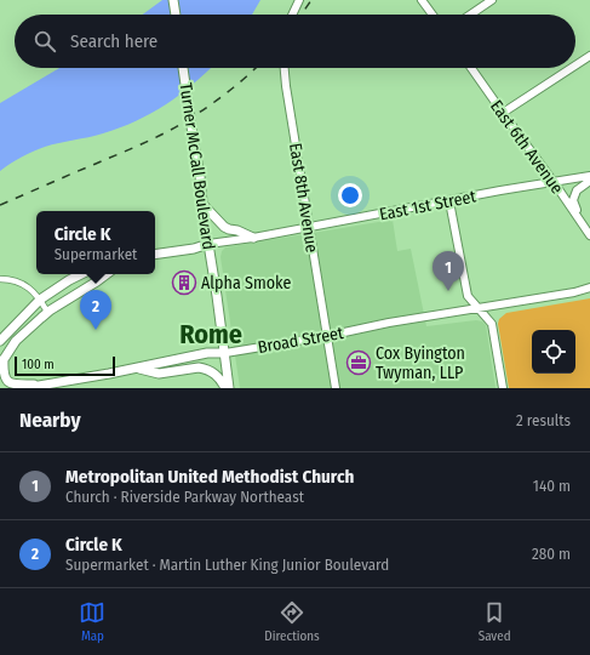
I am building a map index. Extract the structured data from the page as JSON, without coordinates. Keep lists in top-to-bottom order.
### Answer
{
  "streets": {
    "main road": ["Turner McCall Boulevard", "Broad Street"],
    "street": ["East 6th Avenue", "East 8th Avenue", "East 1st Street"]
  },
  "crossings": [
    ["East 6th Avenue", "East 1st Street"],
    ["Turner McCall Boulevard", "East 1st Street"],
    ["Turner McCall Boulevard", "Broad Street"],
    ["East 8th Avenue", "East 1st Street"],
    ["East 8th Avenue", "Broad Street"]
  ],
  "districts": ["Rome"],
  "places": {
    "building": ["Alpha Smoke"],
    "office": ["Cox Byington Twyman, LLP"]
  },
  "scale_bar": "100 m",
  "page": {
    "search": "Search here",
    "popup": ["Circle K", "Supermarket"],
    "pins": ["1", "2"],
    "scale": "100 m",
    "heading": ["Nearby", "2 results"],
    "list": [
      {
        "mark": "1",
        "name": "Metropolitan United Methodist Church",
        "note": "Church · Riverside Parkway Northeast",
        "value": "140 m"
      },
      {
        "mark": "2",
        "name": "Circle K",
        "note": "Supermarket · Martin Luther King Junior Boulevard",
        "value": "280 m"
      }
    ],
    "nav": ["Map", "Directions", "Saved"]
  }
}
